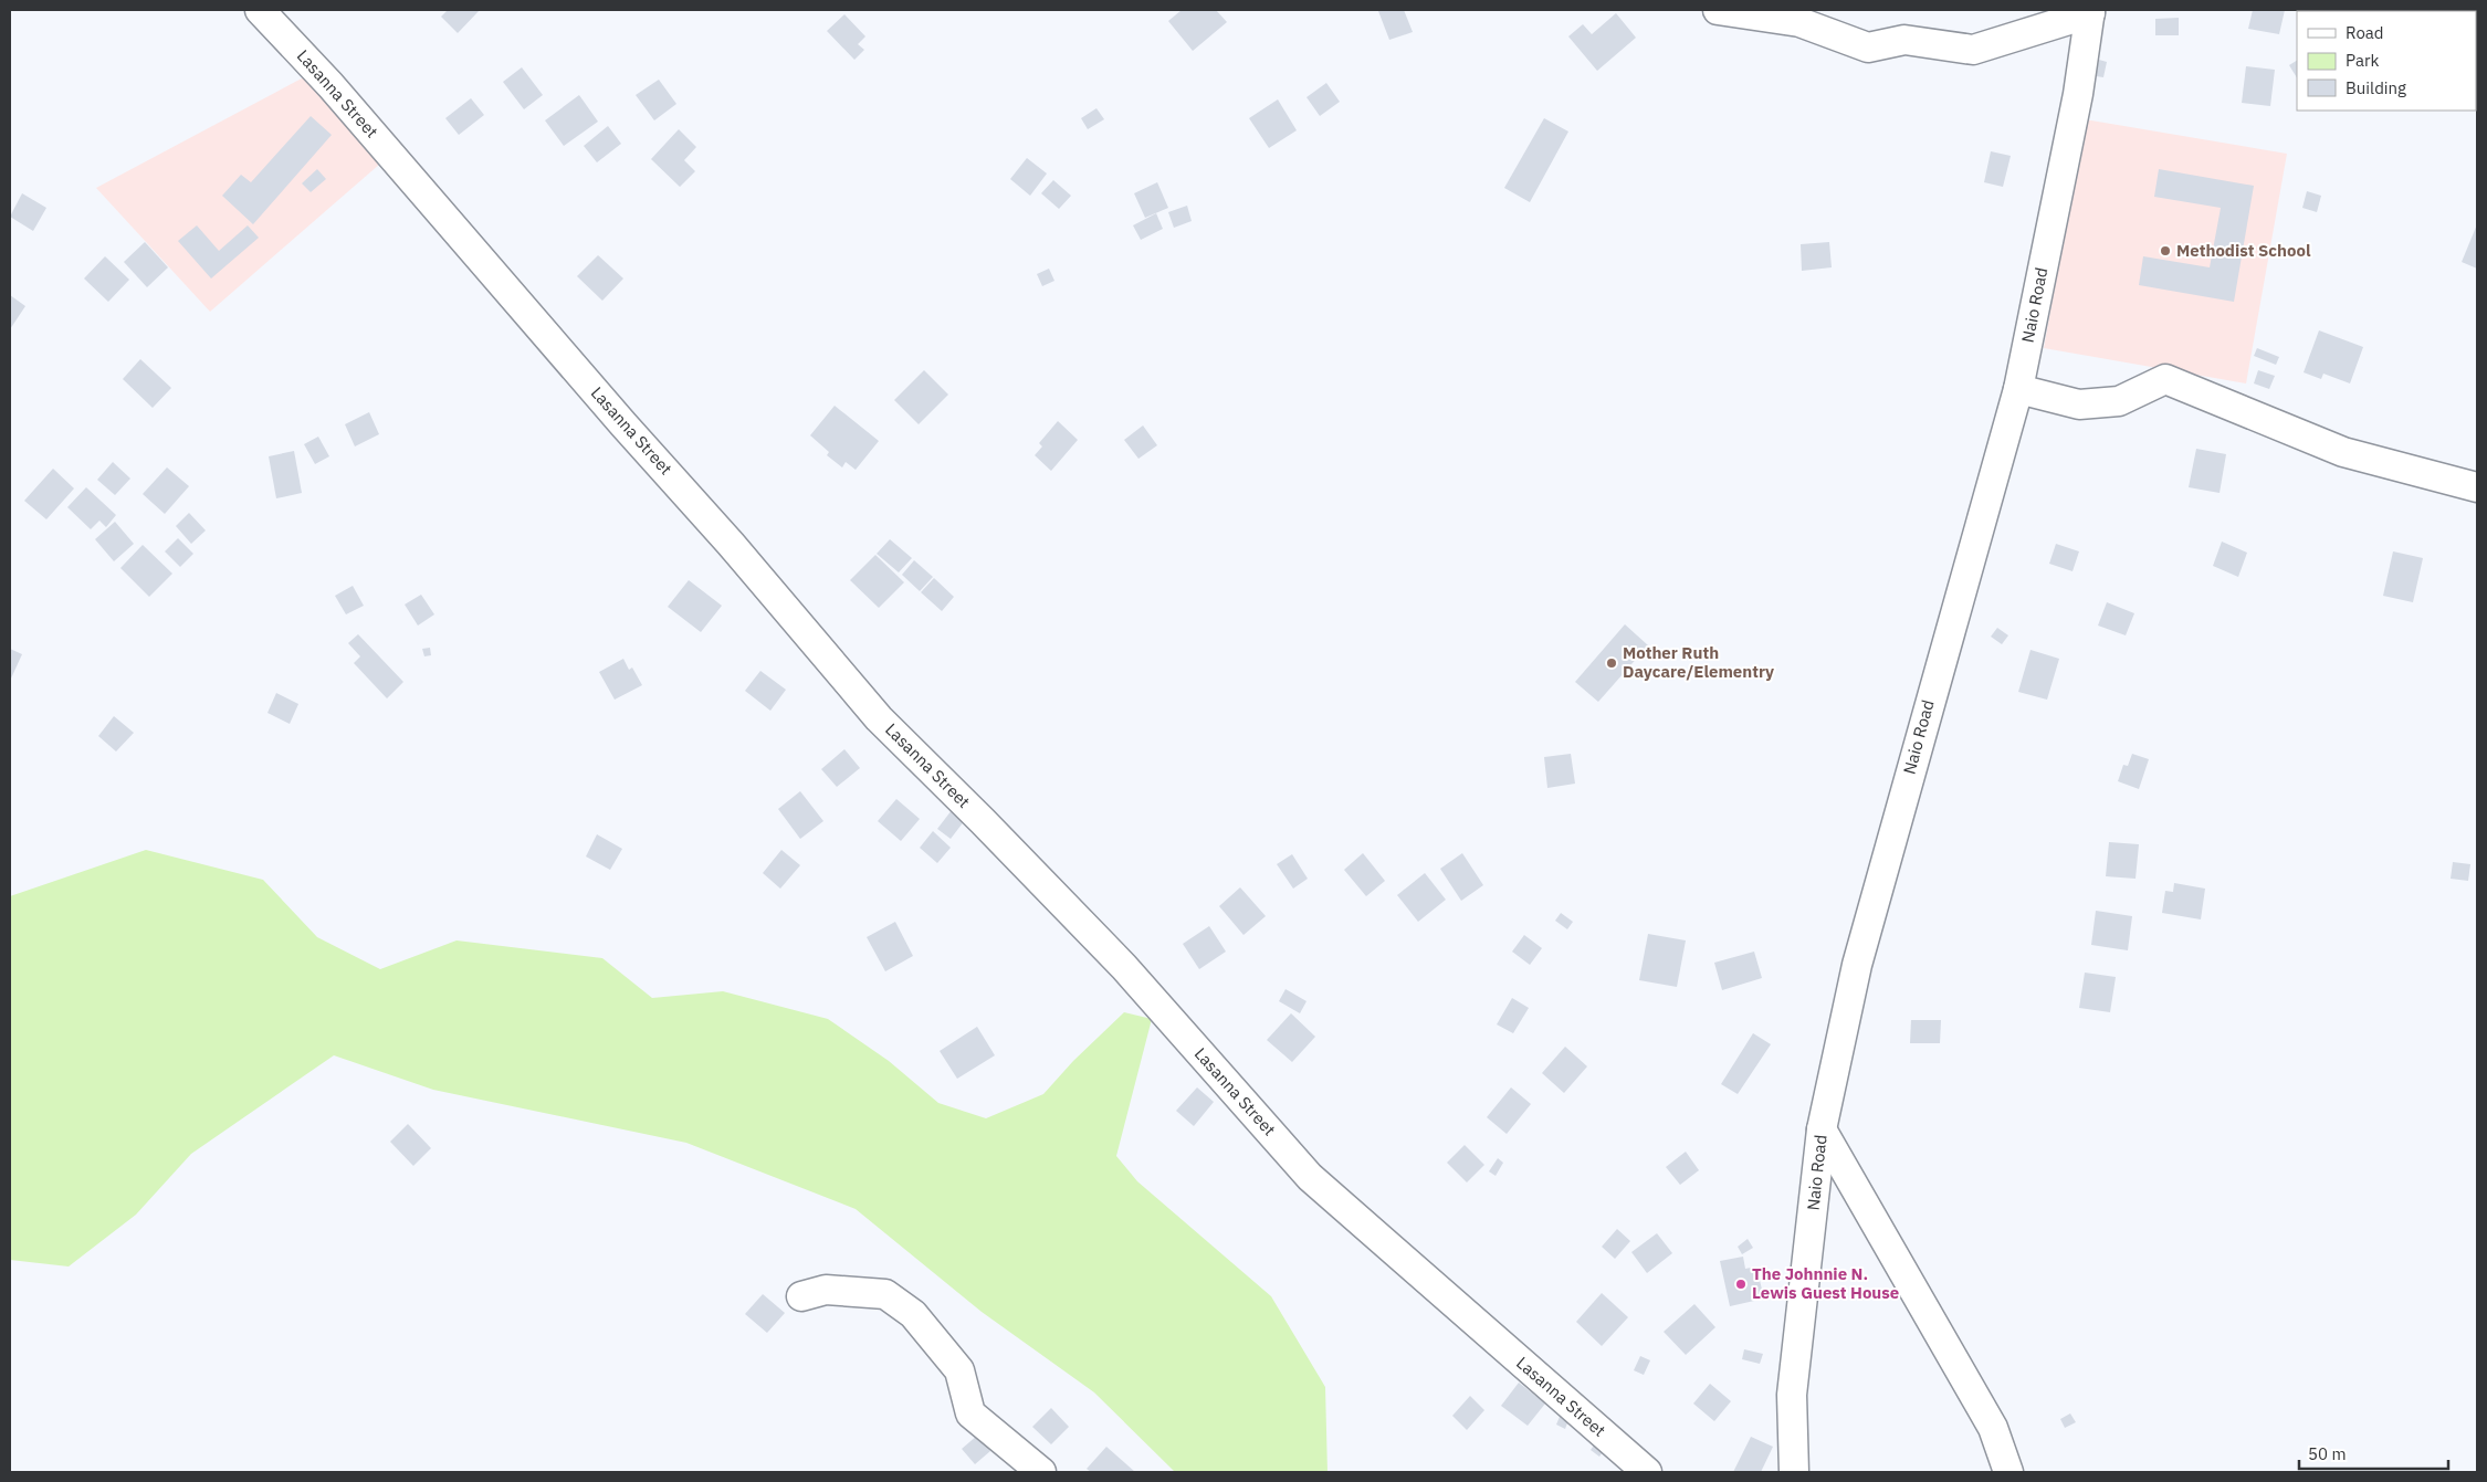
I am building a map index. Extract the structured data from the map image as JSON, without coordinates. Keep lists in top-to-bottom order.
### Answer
{
  "streets": {
    "street": ["Lasanna Street", "Naio Road"]
  },
  "places": ["Methodist School", "Mother Ruth Daycare/Elementry", "The Johnnie N. Lewis Guest House"],
  "legend": ["Road", "Park", "Building"],
  "scale_bar": "50 m"
}
